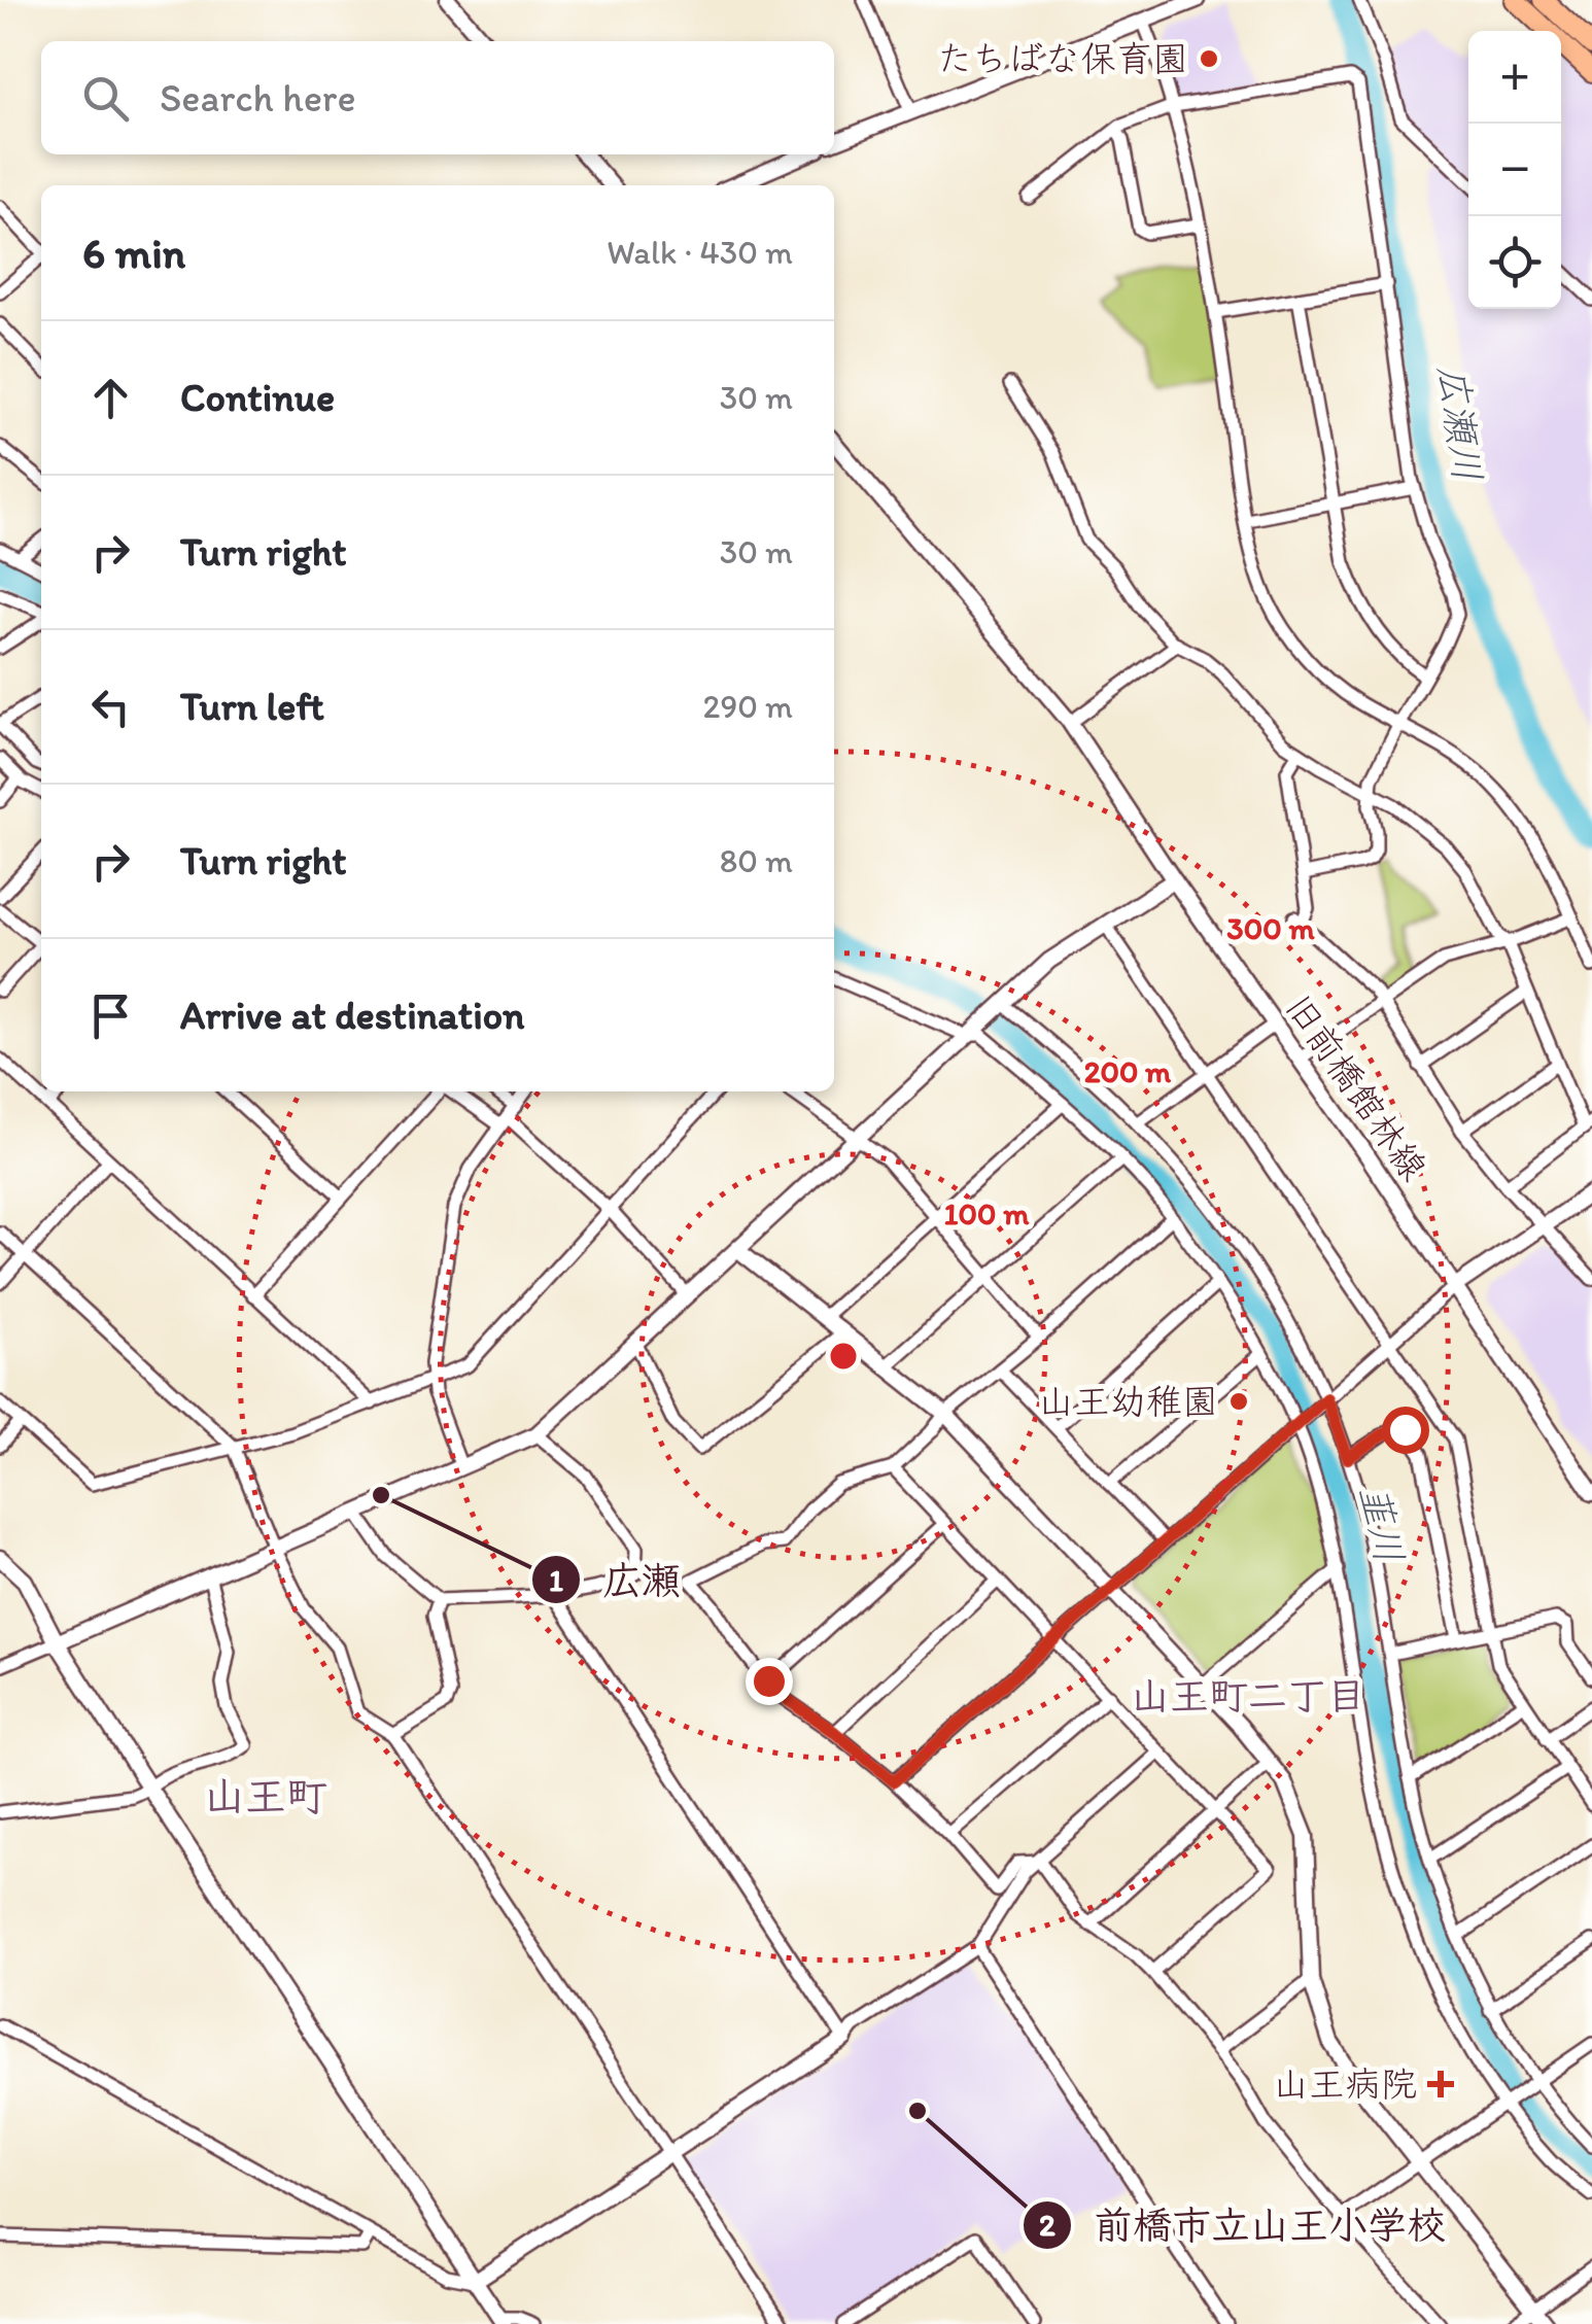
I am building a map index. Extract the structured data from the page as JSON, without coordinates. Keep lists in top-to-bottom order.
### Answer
{
  "streets": {
    "street": ["旧前橋館林線"]
  },
  "districts": ["山王町二丁目", "山王町"],
  "water": ["広瀬川", "韮川"],
  "places": {
    "other": [
      "たちばな保育園",
      "山王幼稚園",
      "広瀬",
      "前橋市立山王小学校"
    ],
    "health": ["山王病院"]
  },
  "page": {
    "map_buttons": ["+", "−"],
    "search": "Search here",
    "heading": ["6 min", "Walk · 430 m"],
    "list": [
      ["Continue", "30 m"],
      ["Turn right", "30 m"],
      ["Turn left", "290 m"],
      ["Turn right", "80 m"],
      "Arrive at destination"
    ]
  },
  "rings": ["300 m", "200 m", "100 m"]
}
